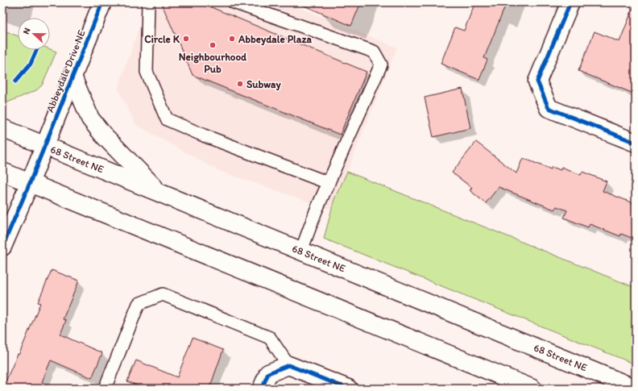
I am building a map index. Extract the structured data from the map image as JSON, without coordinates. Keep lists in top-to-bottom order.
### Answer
{
  "streets": {
    "main road": ["Abbeydale Drive NE", "68 Street NE"]
  },
  "crossings": [
    ["Abbeydale Drive NE", "68 Street NE"]
  ],
  "places": [
    "Circle K",
    "Abbeydale Plaza",
    "Neighbourhood Pub",
    "Subway"
  ],
  "north": "left"
}
